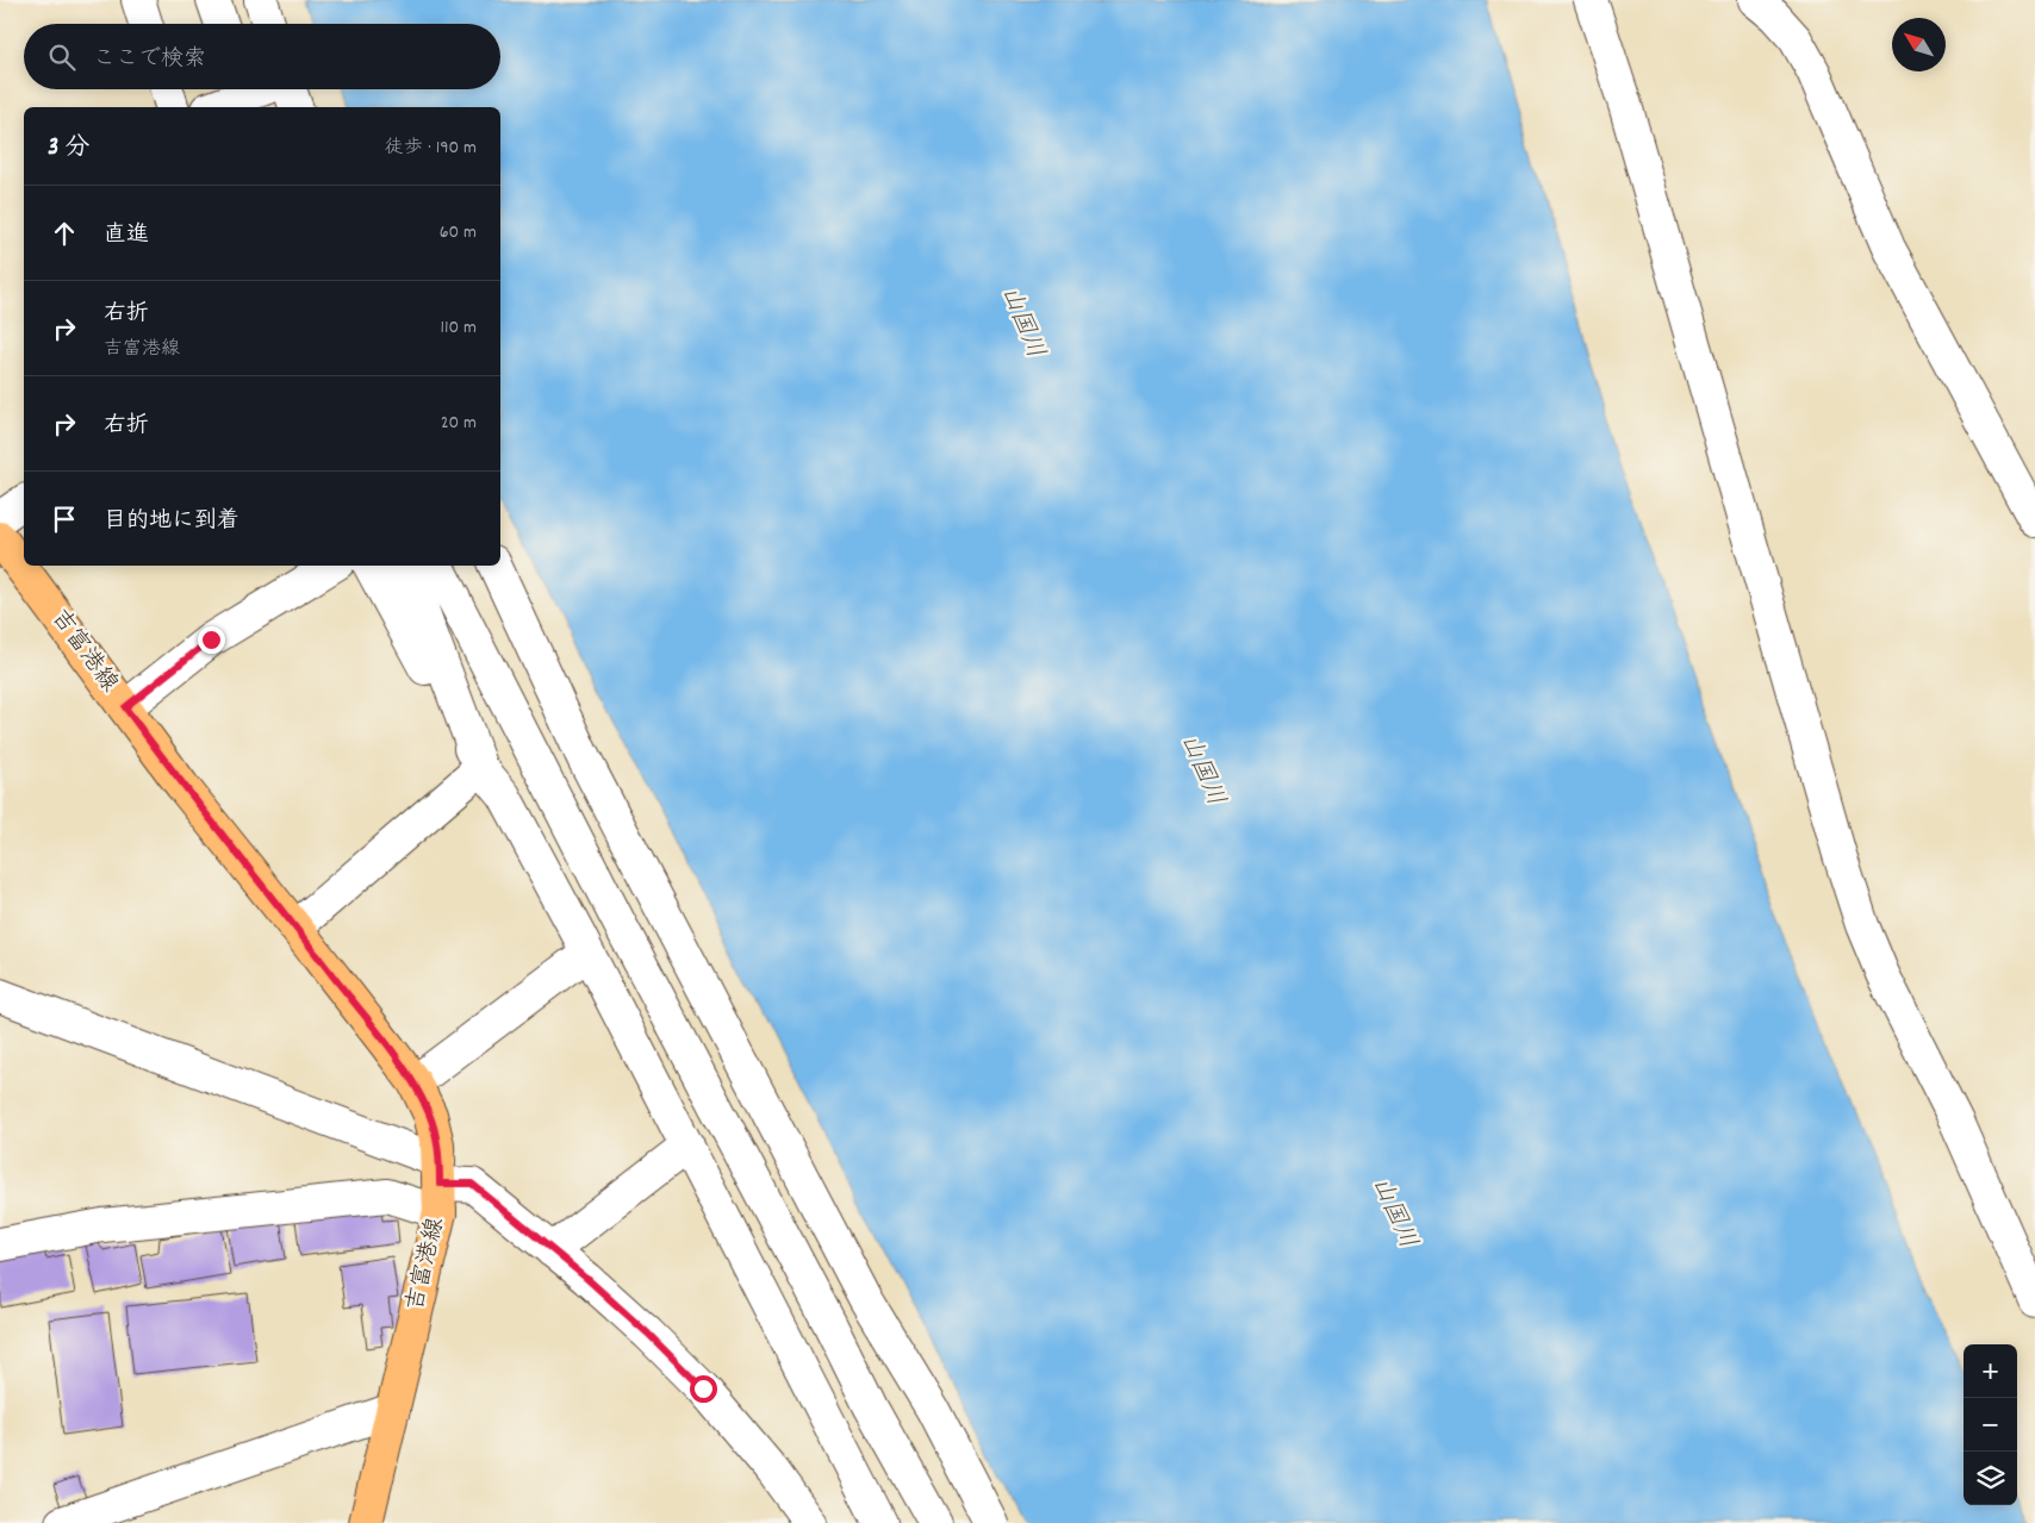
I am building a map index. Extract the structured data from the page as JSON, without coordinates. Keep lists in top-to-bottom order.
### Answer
{
  "streets": {
    "main road": ["吉富港線"]
  },
  "water": ["山国川"],
  "north": "top left",
  "page": {
    "search": "ここで検索",
    "heading": ["3 分", "徒歩 · 190 m"],
    "list": [
      ["直進", "60 m"],
      ["右折", "吉富港線", "110 m"],
      ["右折", "20 m"],
      "目的地に到着"
    ],
    "map_buttons": ["+", "−"]
  }
}
